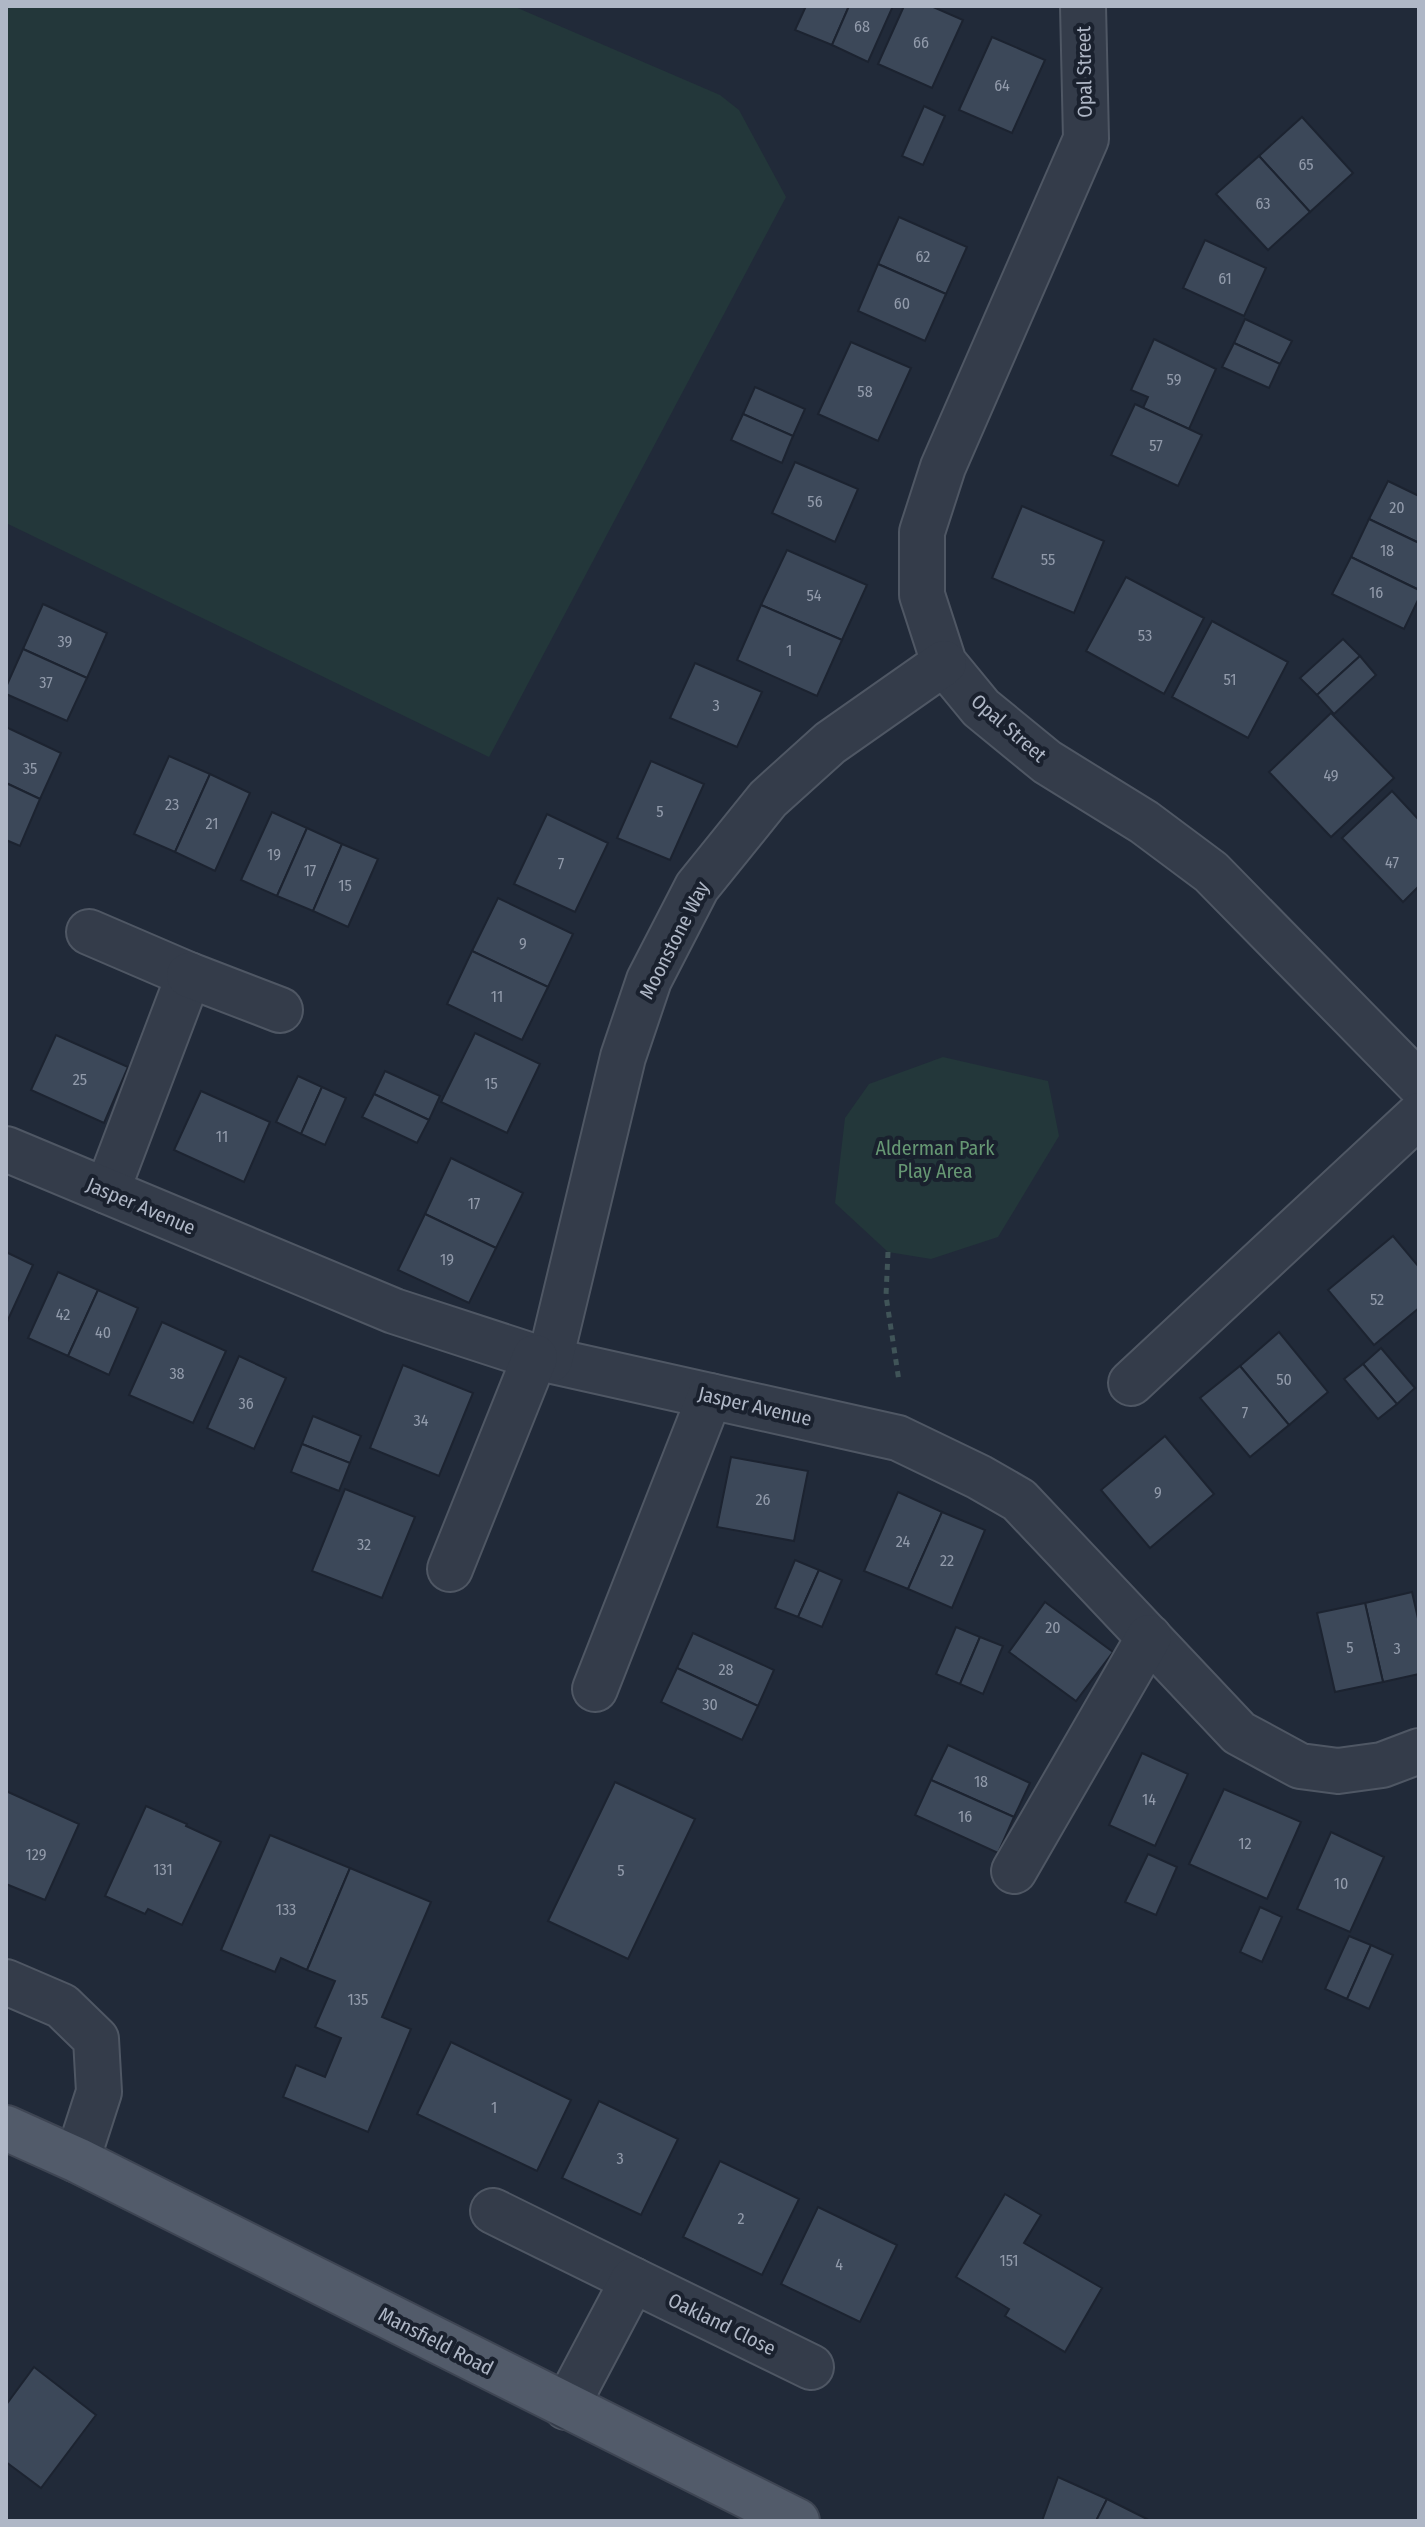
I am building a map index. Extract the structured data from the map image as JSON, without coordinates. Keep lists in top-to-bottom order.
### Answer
{
  "streets": {
    "main road": ["Mansfield Road"],
    "street": [
      "Opal Street",
      "Moonstone Way",
      "Jasper Avenue",
      "Oakland Close"
    ]
  },
  "crossings": [
    ["Opal Street", "Moonstone Way"],
    ["Moonstone Way", "Jasper Avenue"]
  ],
  "parks": ["Alderman Park Play Area"],
  "house_numbers": [
    "68",
    "66",
    "64",
    "65",
    "63",
    "62",
    "61",
    "60",
    "59",
    "58",
    "57",
    "56",
    "20",
    "18",
    "55",
    "16",
    "54",
    "53",
    "39",
    "1",
    "51",
    "37",
    "3",
    "35",
    "49",
    "23",
    "5",
    "21",
    "19",
    "47",
    "7",
    "17",
    "15",
    "9",
    "11",
    "25",
    "15",
    "11",
    "17",
    "19",
    "52",
    "42",
    "40",
    "38",
    "50",
    "36",
    "7",
    "34",
    "9",
    "26",
    "24",
    "32",
    "22",
    "20",
    "5",
    "3",
    "28",
    "30",
    "18",
    "14",
    "16",
    "12",
    "129",
    "131",
    "5",
    "10",
    "133",
    "135",
    "1",
    "3",
    "2",
    "151",
    "4"
  ]
}
